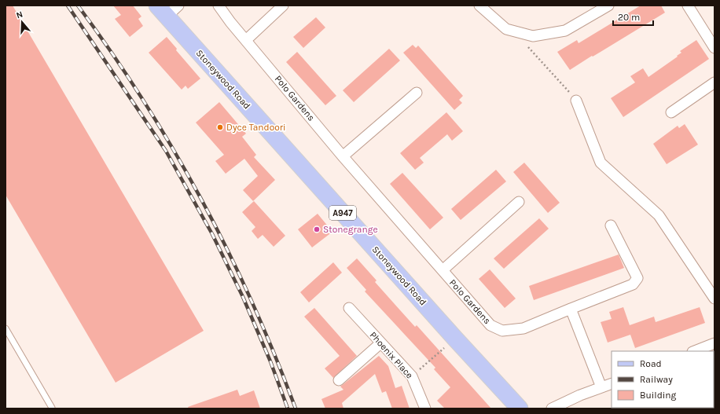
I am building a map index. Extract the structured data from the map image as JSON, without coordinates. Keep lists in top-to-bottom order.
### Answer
{
  "streets": {
    "main road": ["Stoneywood Road", "A947"],
    "street": ["Polo Gardens", "Phoenix Place"]
  },
  "places": ["Dyce Tandoori", "Stonegrange"],
  "legend": ["Road", "Railway", "Building"],
  "scale_bar": "20 m",
  "north": "top"
}
